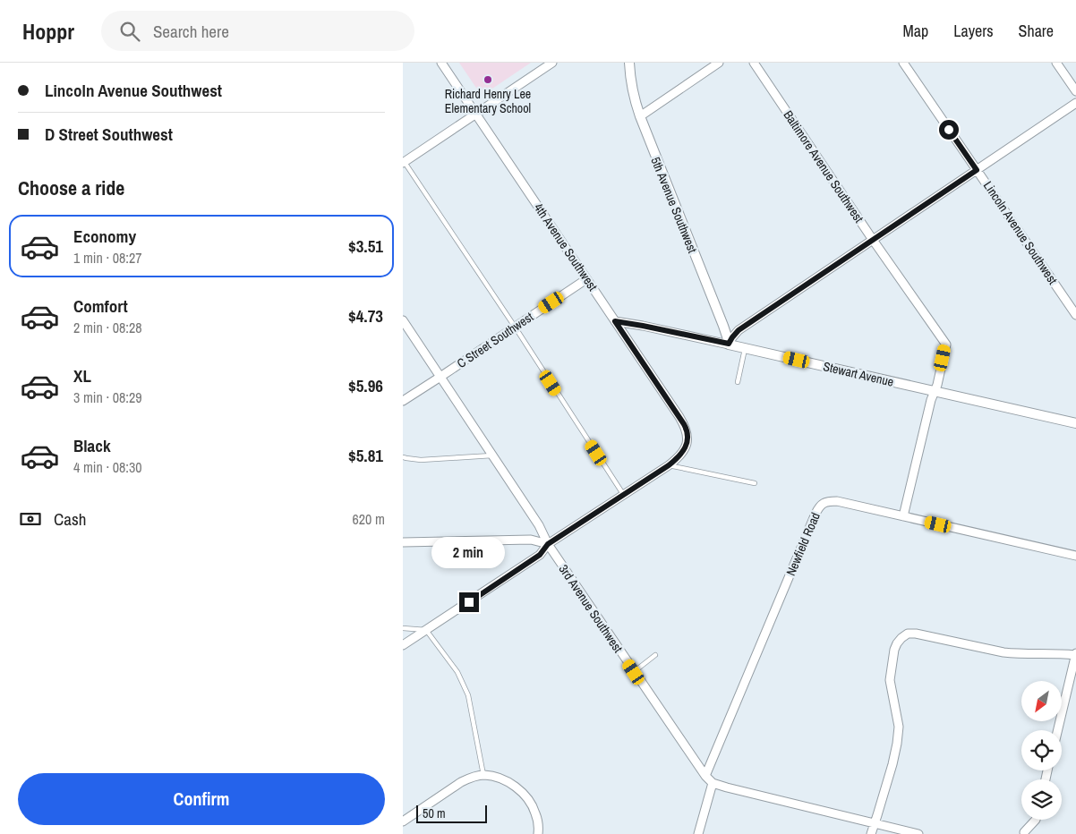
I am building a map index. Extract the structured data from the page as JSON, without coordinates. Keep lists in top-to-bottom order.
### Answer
{
  "streets": {
    "street": [
      "Baltimore Avenue Southwest",
      "5th Avenue Southwest",
      "Lincoln Avenue Southwest",
      "4th Avenue Southwest",
      "C Street Southwest",
      "Stewart Avenue",
      "Newfield Road",
      "3rd Avenue Southwest"
    ]
  },
  "crossings": [
    ["Baltimore Avenue Southwest", "Stewart Avenue"],
    ["Baltimore Avenue Southwest", "Newfield Road"],
    ["5th Avenue Southwest", "Stewart Avenue"],
    ["4th Avenue Southwest", "C Street Southwest"],
    ["4th Avenue Southwest", "Stewart Avenue"],
    ["C Street Southwest", "3rd Avenue Southwest"],
    ["Newfield Road", "3rd Avenue Southwest"]
  ],
  "places": ["Richard Henry Lee Elementary School"],
  "scale_bar": "50 m",
  "north": "bottom left",
  "page": {
    "header": "Hoppr",
    "search": "Search here",
    "nav": ["Map", "Layers", "Share"],
    "banner": ["Lincoln Avenue Southwest", "D Street Southwest"],
    "heading": "Choose a ride",
    "list": [
      {
        "name": "Economy",
        "note": "1 min · 08:27",
        "value": "$3.51"
      },
      {
        "name": "Comfort",
        "note": "2 min · 08:28",
        "value": "$4.73"
      },
      {
        "name": "XL",
        "note": "3 min · 08:29",
        "value": "$5.96"
      },
      {
        "name": "Black",
        "note": "4 min · 08:30",
        "value": "$5.81"
      }
    ],
    "pay": ["Cash", "620 m"],
    "bubble": "2 min",
    "buttons": "Confirm",
    "scale": "50 m"
  }
}
